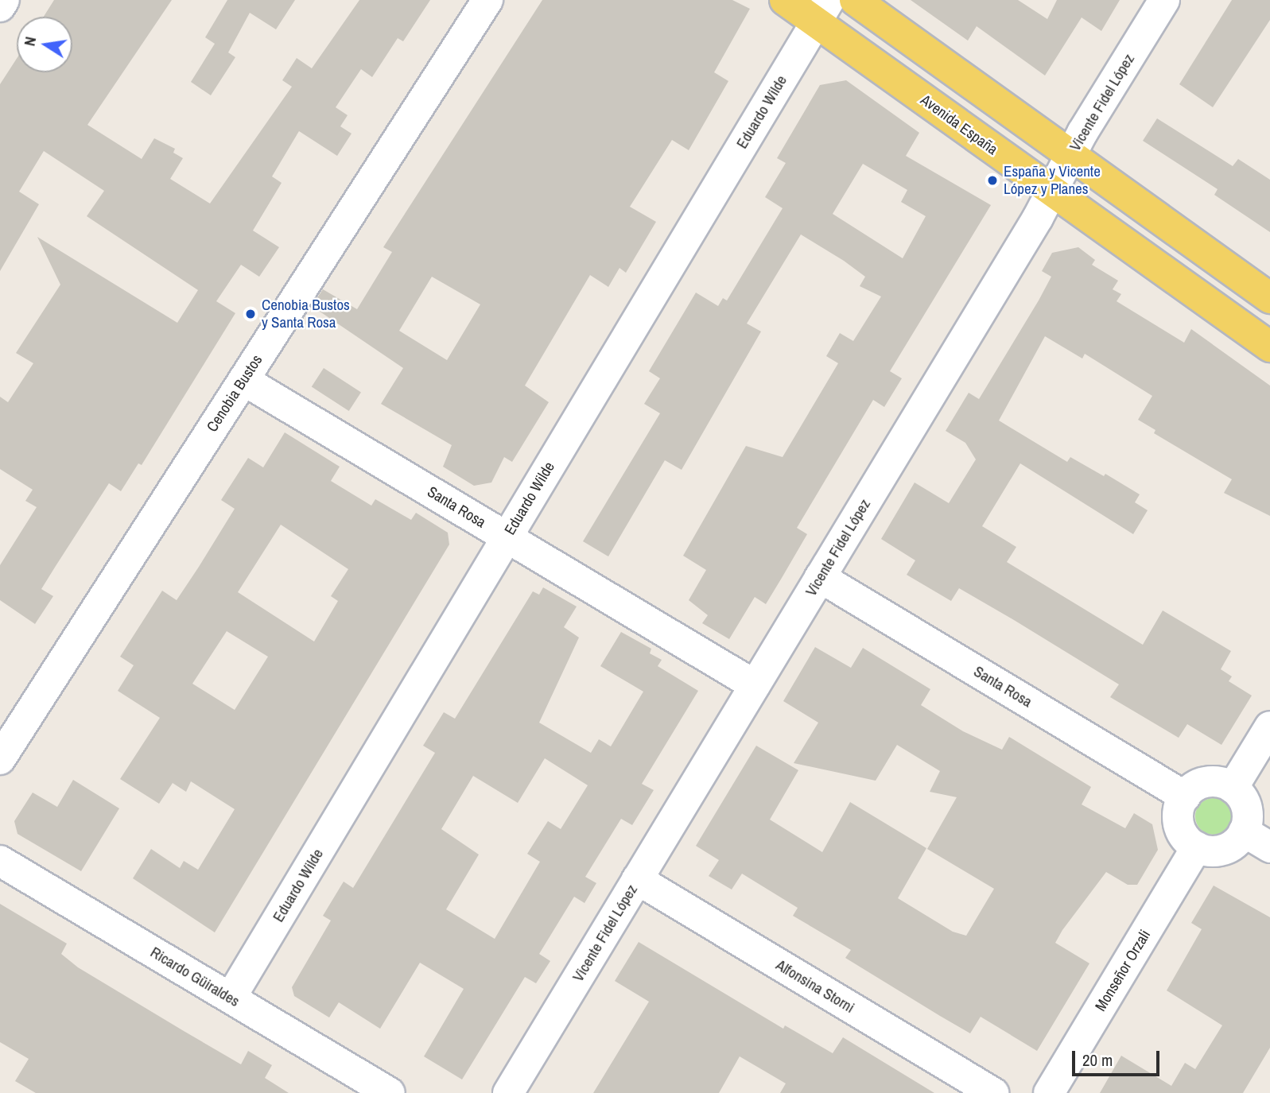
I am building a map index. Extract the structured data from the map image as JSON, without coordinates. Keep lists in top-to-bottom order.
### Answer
{
  "streets": {
    "main road": ["Avenida España"],
    "street": [
      "Vicente Fidel López",
      "Eduardo Wilde",
      "Cenobia Bustos",
      "Santa Rosa",
      "Monseñor Orzali",
      "Ricardo Güiraldes",
      "Alfonsina Storni"
    ]
  },
  "crossings": [
    ["Vicente Fidel López", "Avenida España"],
    ["Vicente Fidel López", "Santa Rosa"],
    ["Vicente Fidel López", "Alfonsina Storni"],
    ["Eduardo Wilde", "Avenida España"],
    ["Eduardo Wilde", "Santa Rosa"],
    ["Eduardo Wilde", "Ricardo Güiraldes"],
    ["Cenobia Bustos", "Santa Rosa"],
    ["Santa Rosa", "Monseñor Orzali"]
  ],
  "places": ["España y Vicente López y Planes", "Cenobia Bustos y Santa Rosa"],
  "scale_bar": "20 m",
  "north": "left"
}
